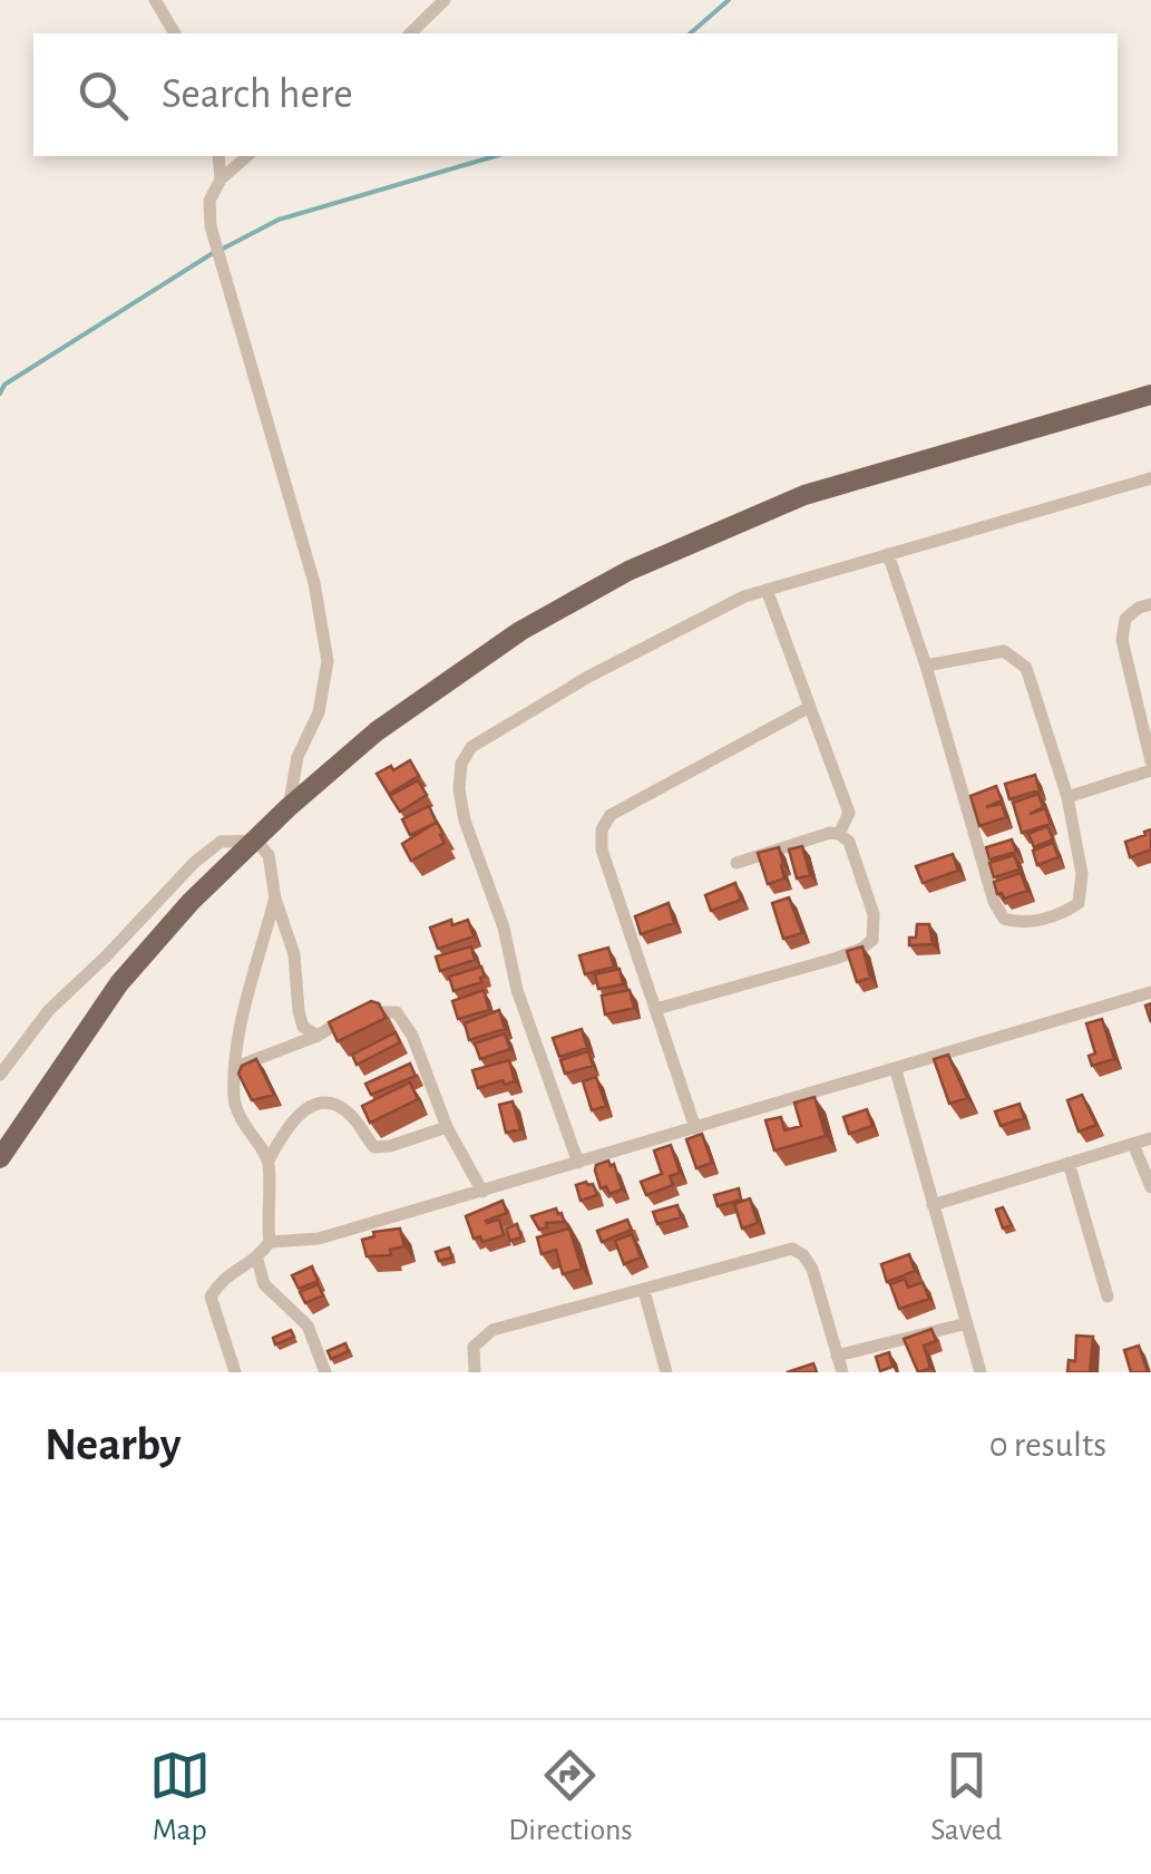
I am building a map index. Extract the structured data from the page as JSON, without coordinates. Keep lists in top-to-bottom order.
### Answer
{
  "page": {
    "search": "Search here",
    "heading": ["Nearby", "0 results"],
    "nav": ["Map", "Directions", "Saved"]
  }
}
